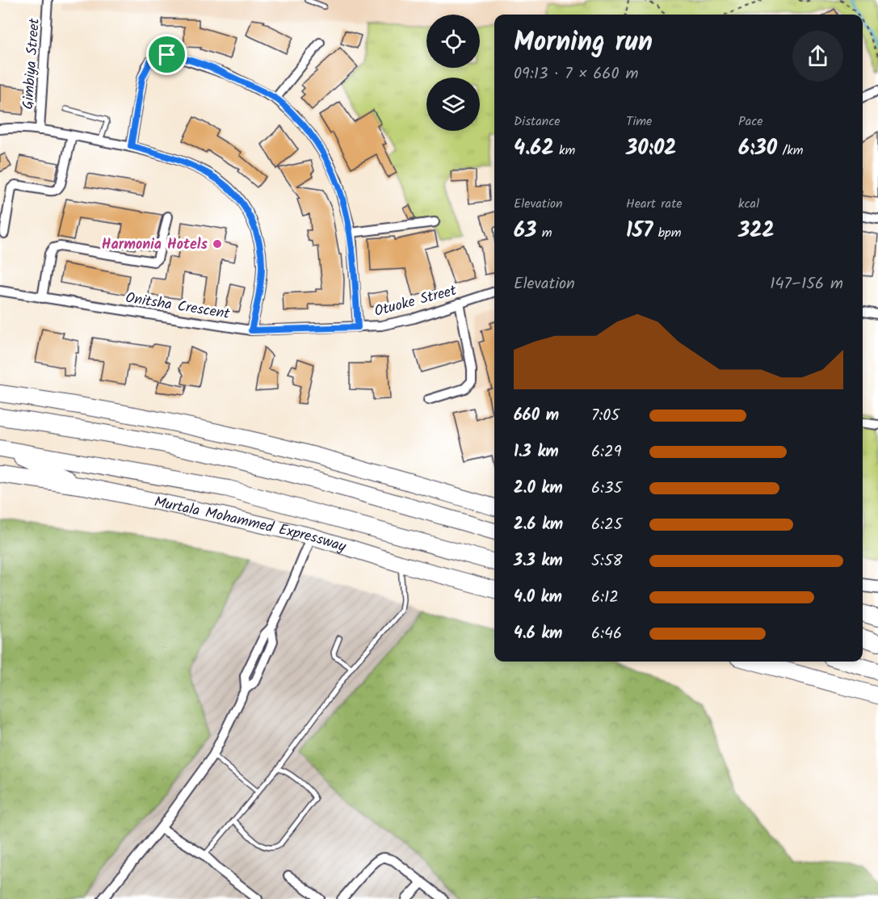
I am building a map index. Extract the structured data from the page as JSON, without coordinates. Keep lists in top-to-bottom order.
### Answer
{
  "streets": {
    "highway": ["Murtala Mohammed Expressway"],
    "street": ["Gimbiya Street", "Otuoke Street", "Onitsha Crescent"]
  },
  "crossings": [
    ["Otuoke Street", "Onitsha Crescent"]
  ],
  "places": ["Harmonia Hotels"],
  "page": {
    "heading": ["Morning run", "09:13 · 7 × 660 m"],
    "stats": [
      ["Distance", "4.62 km"],
      ["Time", "30:02"],
      ["Pace", "6:30 /km"],
      ["Elevation", "63 m"],
      ["Heart rate", "157 bpm"],
      ["kcal", "322"]
    ],
    "chart": ["Elevation", "147–156 m"],
    "list": [
      {
        "name": "660 m",
        "note": "7:05"
      },
      {
        "name": "1.3 km",
        "note": "6:29"
      },
      {
        "name": "2.0 km",
        "note": "6:35"
      },
      {
        "name": "2.6 km",
        "note": "6:25"
      },
      {
        "name": "3.3 km",
        "note": "5:58"
      },
      {
        "name": "4.0 km",
        "note": "6:12"
      },
      {
        "name": "4.6 km",
        "note": "6:46"
      }
    ]
  }
}
